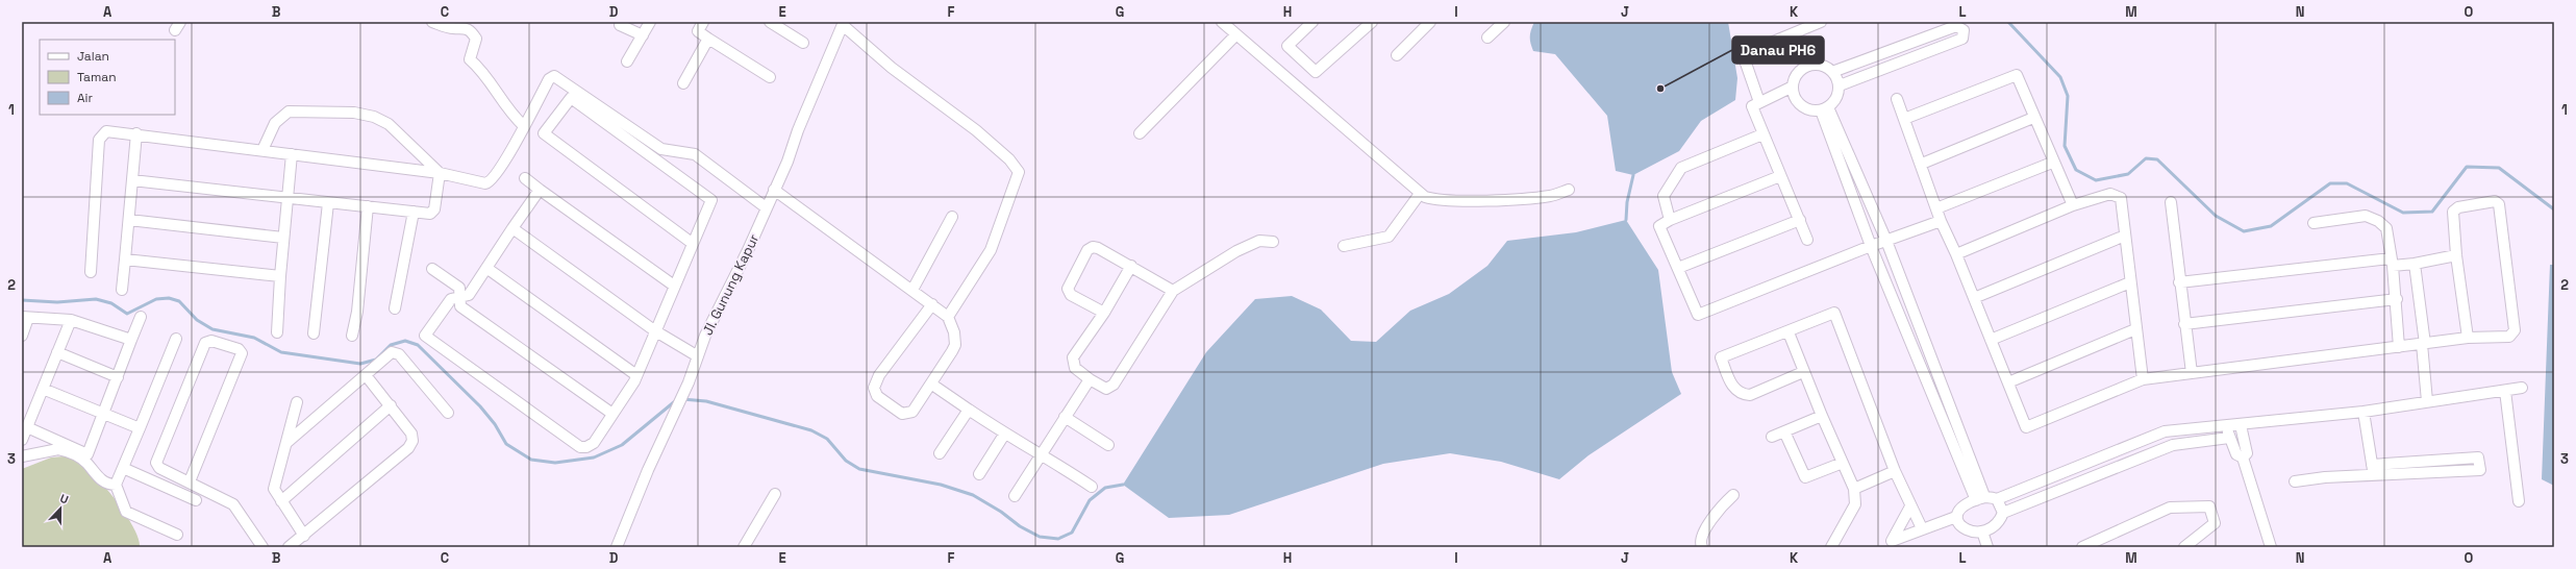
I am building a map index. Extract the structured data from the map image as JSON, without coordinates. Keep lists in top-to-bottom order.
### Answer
{
  "streets": {
    "street": ["Jl. Gunung Kapur"]
  },
  "places": ["Danau PH6"],
  "legend": ["Jalan", "Taman", "Air"],
  "north": "top",
  "grid": {
    "columns": [
      "A",
      "B",
      "C",
      "D",
      "E",
      "F",
      "G",
      "H",
      "I",
      "J",
      "K",
      "L",
      "M",
      "N",
      "O"
    ],
    "rows": ["1", "2", "3"]
  }
}
